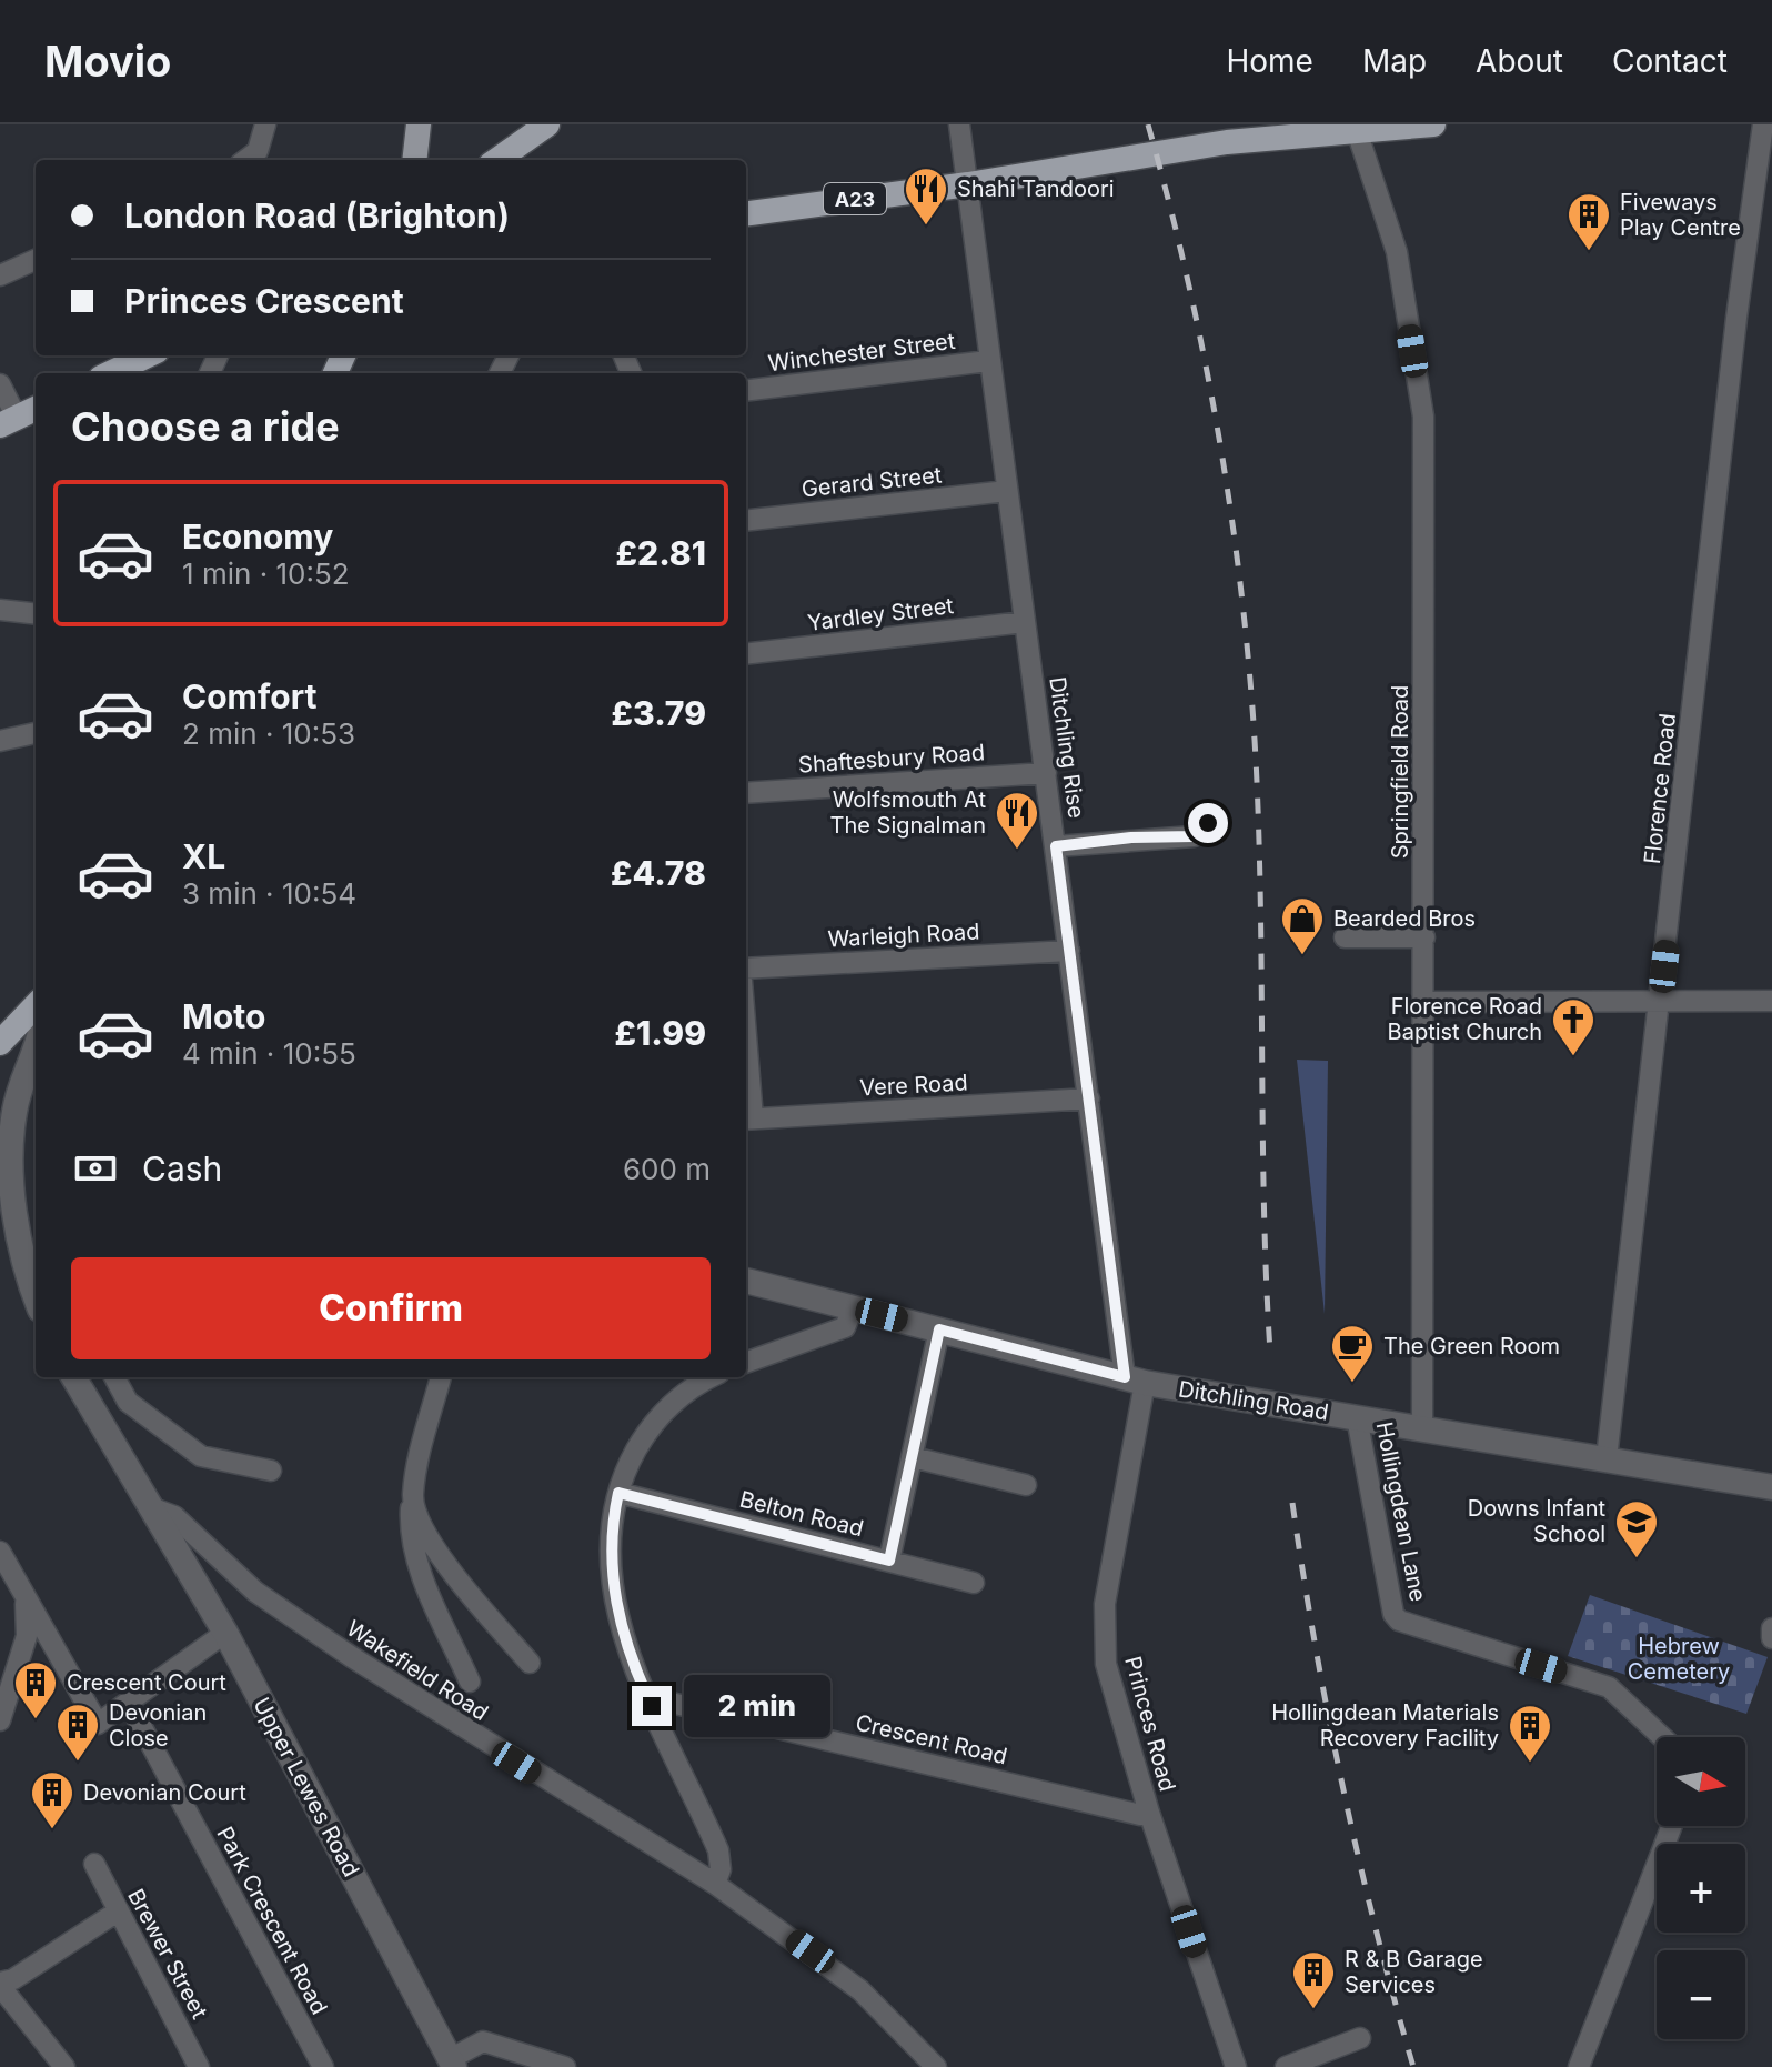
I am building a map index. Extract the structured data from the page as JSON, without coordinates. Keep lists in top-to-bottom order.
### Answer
{
  "streets": {
    "highway": ["A23"],
    "street": [
      "Winchester Street",
      "Gerard Street",
      "Yardley Street",
      "Ditchling Rise",
      "Shaftesbury Road",
      "Springfield Road",
      "Florence Road",
      "Warleigh Road",
      "Vere Road",
      "Ditchling Road",
      "Hollingdean Lane",
      "Belton Road",
      "Wakefield Road",
      "Princes Road",
      "Crescent Road",
      "Upper Lewes Road",
      "Park Crescent Road",
      "Brewer Street"
    ]
  },
  "crossings": [
    ["A23", "Ditchling Rise"],
    ["A23", "Springfield Road"],
    ["Winchester Street", "Ditchling Rise"],
    ["Gerard Street", "Ditchling Rise"],
    ["Yardley Street", "Ditchling Rise"],
    ["Ditchling Rise", "Shaftesbury Road"],
    ["Ditchling Rise", "Warleigh Road"],
    ["Ditchling Rise", "Vere Road"],
    ["Ditchling Rise", "Ditchling Road"],
    ["Ditchling Rise", "Princes Road"],
    ["Springfield Road", "Ditchling Road"],
    ["Florence Road", "Ditchling Road"],
    ["Ditchling Road", "Hollingdean Lane"],
    ["Ditchling Road", "Princes Road"],
    ["Wakefield Road", "Upper Lewes Road"],
    ["Princes Road", "Crescent Road"]
  ],
  "parks": ["Hebrew Cemetery"],
  "places": {
    "restaurant": ["Shahi Tandoori", "Wolfsmouth At The Signalman"],
    "building": [
      "Fiveways Play Centre",
      "Crescent Court",
      "Devonian Close",
      "Hollingdean Materials Recovery Facility",
      "Devonian Court",
      "R & B Garage Services"
    ],
    "shop": ["Bearded Bros"],
    "church": ["Florence Road Baptist Church"],
    "cafe": ["The Green Room"],
    "school or university": ["Downs Infant School"]
  },
  "north": "right",
  "page": {
    "header": "Movio",
    "nav": [
      "Home",
      "Map",
      "About",
      "Contact"
    ],
    "banner": ["London Road (Brighton)", "Princes Crescent"],
    "heading": "Choose a ride",
    "list": [
      {
        "name": "Economy",
        "note": "1 min · 10:52",
        "value": "£2.81"
      },
      {
        "name": "Comfort",
        "note": "2 min · 10:53",
        "value": "£3.79"
      },
      {
        "name": "XL",
        "note": "3 min · 10:54",
        "value": "£4.78"
      },
      {
        "name": "Moto",
        "note": "4 min · 10:55",
        "value": "£1.99"
      }
    ],
    "pay": ["Cash", "600 m"],
    "buttons": "Confirm",
    "bubble": "2 min",
    "map_buttons": ["+", "−"]
  }
}
